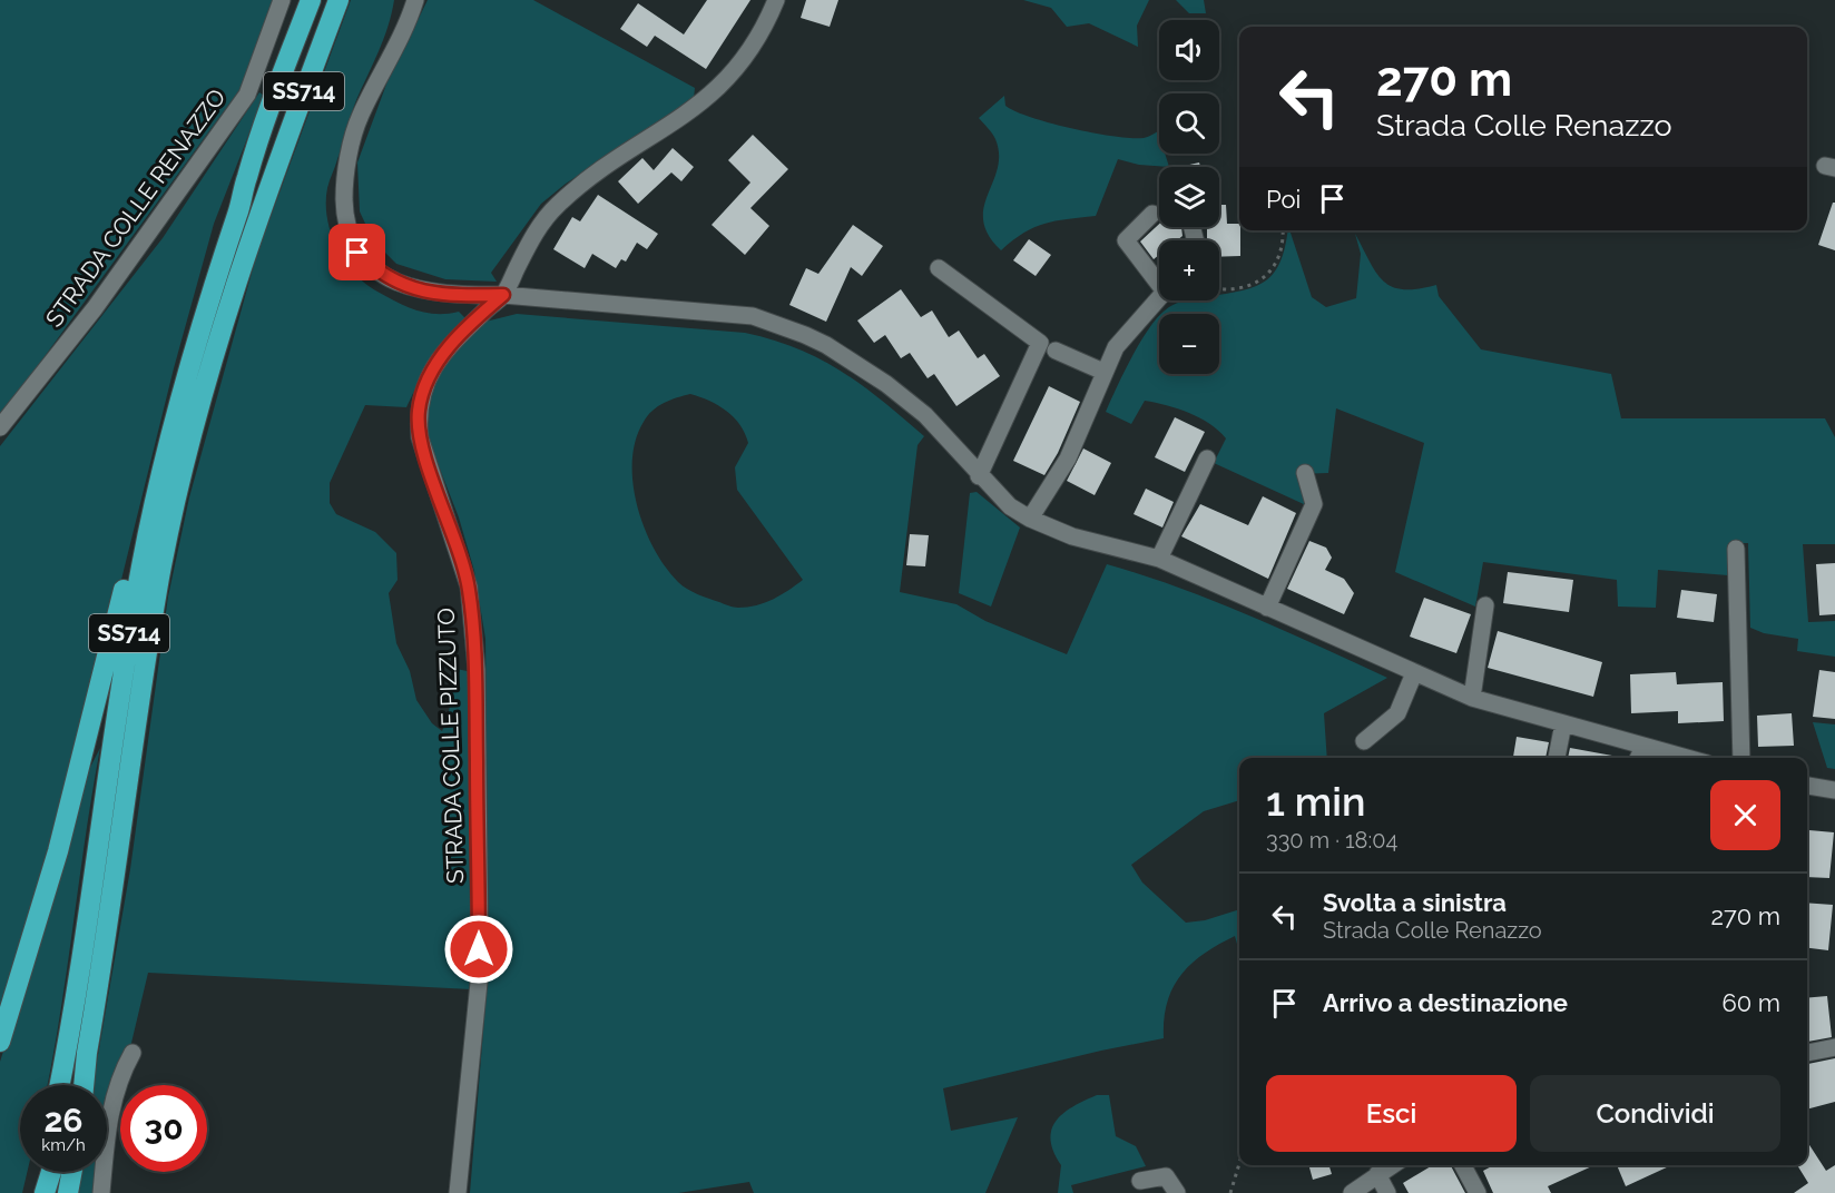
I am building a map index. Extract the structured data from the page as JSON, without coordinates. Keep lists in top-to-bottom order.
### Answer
{
  "streets": {
    "highway": ["SS714"],
    "street": ["STRADA COLLE RENAZZO", "STRADA COLLE PIZZUTO"]
  },
  "page": {
    "map_buttons": ["+", "−"],
    "turn": ["270 m", "Strada Colle Renazzo"],
    "then": "Poi",
    "heading": ["1 min", "330 m · 18:04"],
    "list": [
      {
        "name": "Svolta a sinistra",
        "note": "Strada Colle Renazzo",
        "value": "270 m"
      },
      {
        "name": "Arrivo a destinazione",
        "value": "60 m"
      }
    ],
    "buttons": ["Esci", "Condividi"],
    "speed": "26 km/h",
    "limit": "30"
  }
}
